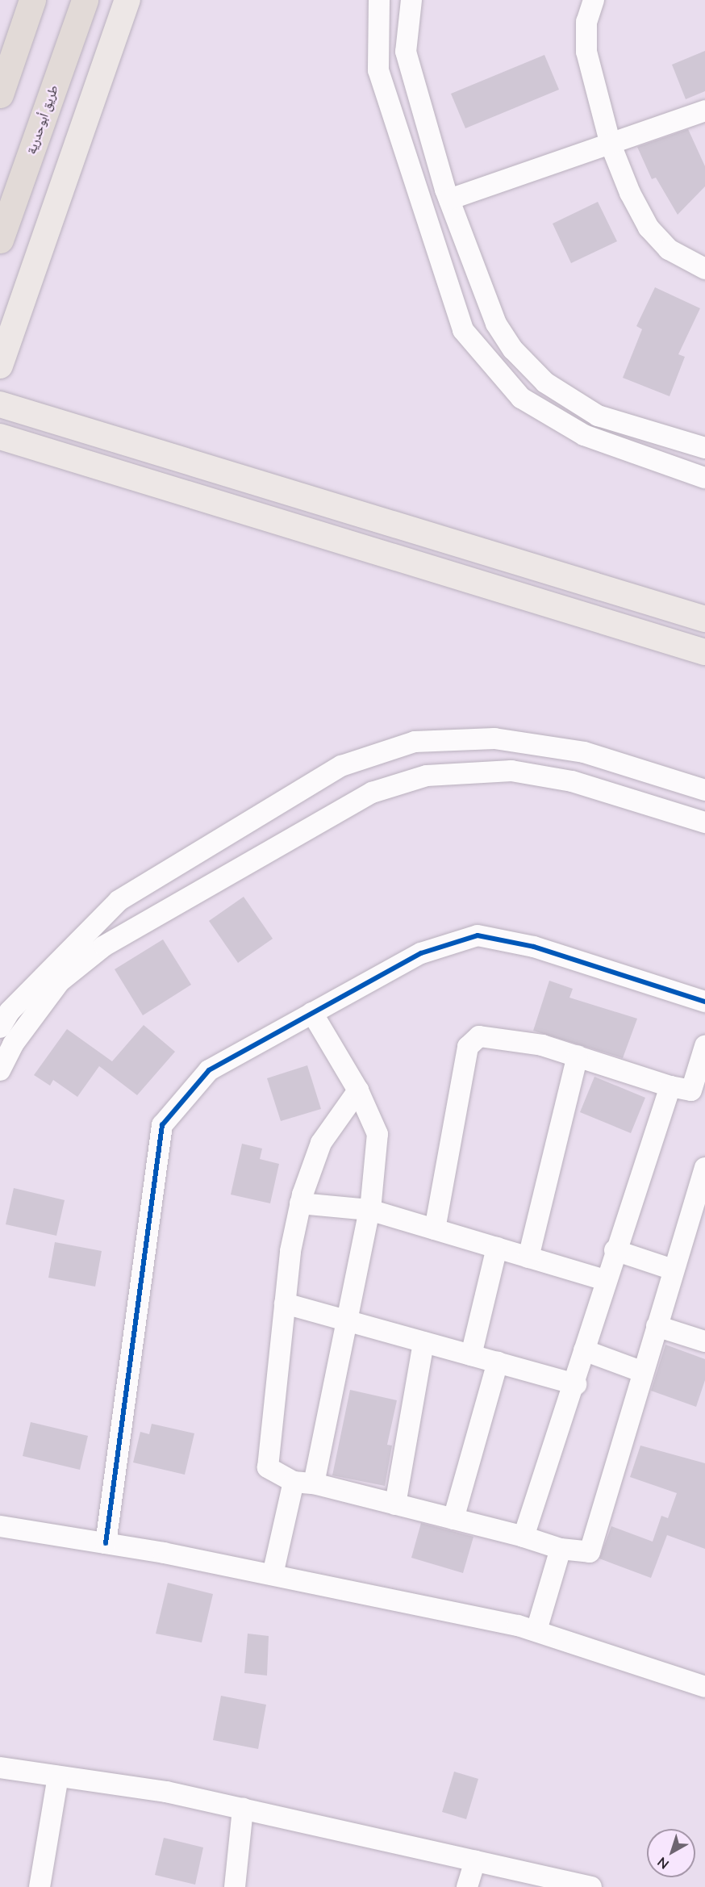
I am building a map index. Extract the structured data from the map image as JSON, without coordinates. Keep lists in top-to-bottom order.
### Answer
{
  "streets": {
    "highway": ["طريق أبوحدرية"]
  },
  "north": "bottom left"
}
